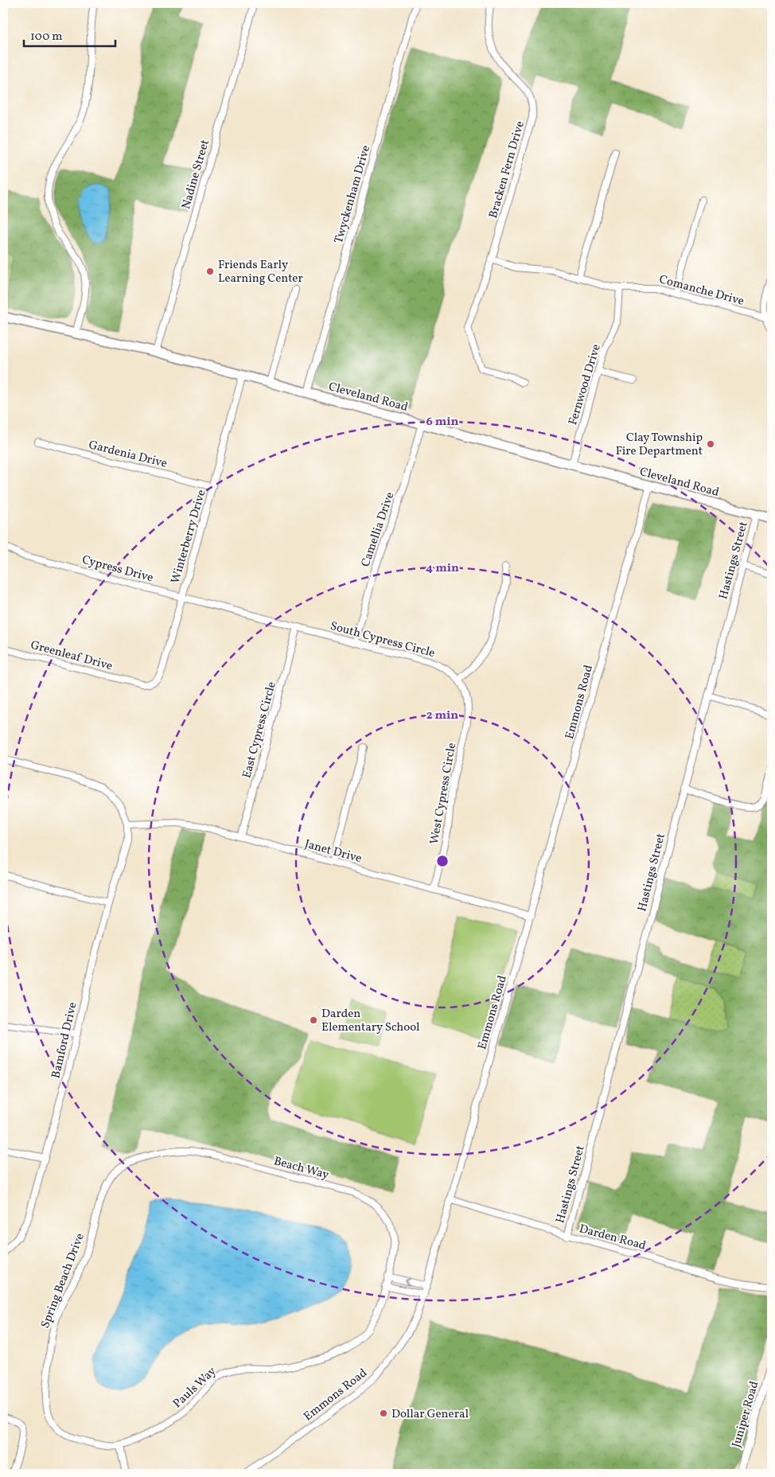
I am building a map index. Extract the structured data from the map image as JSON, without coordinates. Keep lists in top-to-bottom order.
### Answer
{
  "streets": {
    "main road": ["Cleveland Road"],
    "street": [
      "Bracken Fern Drive",
      "Nadine Street",
      "Twyckenham Drive",
      "Comanche Drive",
      "Fernwood Drive",
      "Gardenia Drive",
      "Camellia Drive",
      "Winterberry Drive",
      "Hastings Street",
      "Cypress Drive",
      "South Cypress Circle",
      "Greenleaf Drive",
      "Emmons Road",
      "East Cypress Circle",
      "West Cypress Circle",
      "Janet Drive",
      "Bamford Drive",
      "Beach Way",
      "Darden Road",
      "Spring Beach Drive",
      "Pauls Way",
      "Juniper Road"
    ]
  },
  "crossings": [
    ["Bracken Fern Drive", "Comanche Drive"],
    ["Nadine Street", "Cleveland Road"],
    ["Twyckenham Drive", "Cleveland Road"],
    ["Comanche Drive", "Fernwood Drive"],
    ["Fernwood Drive", "Cleveland Road"],
    ["Cleveland Road", "Camellia Drive"],
    ["Cleveland Road", "Winterberry Drive"],
    ["Cleveland Road", "Hastings Street"],
    ["Cleveland Road", "Emmons Road"],
    ["Gardenia Drive", "Winterberry Drive"],
    ["Camellia Drive", "South Cypress Circle"],
    ["Winterberry Drive", "Cypress Drive"],
    ["Winterberry Drive", "Greenleaf Drive"],
    ["Hastings Street", "Darden Road"],
    ["Cypress Drive", "South Cypress Circle"],
    ["Cypress Drive", "East Cypress Circle"],
    ["South Cypress Circle", "East Cypress Circle"],
    ["South Cypress Circle", "West Cypress Circle"],
    ["Emmons Road", "Janet Drive"],
    ["Emmons Road", "Darden Road"],
    ["East Cypress Circle", "Janet Drive"],
    ["West Cypress Circle", "Janet Drive"],
    ["Janet Drive", "Bamford Drive"],
    ["Beach Way", "Spring Beach Drive"],
    ["Beach Way", "Pauls Way"],
    ["Spring Beach Drive", "Pauls Way"]
  ],
  "places": [
    "Friends Early Learning Center",
    "Clay Township Fire Department",
    "Darden Elementary School",
    "Dollar General"
  ],
  "scale_bar": "100 m",
  "rings": ["6 min", "4 min", "2 min"]
}
